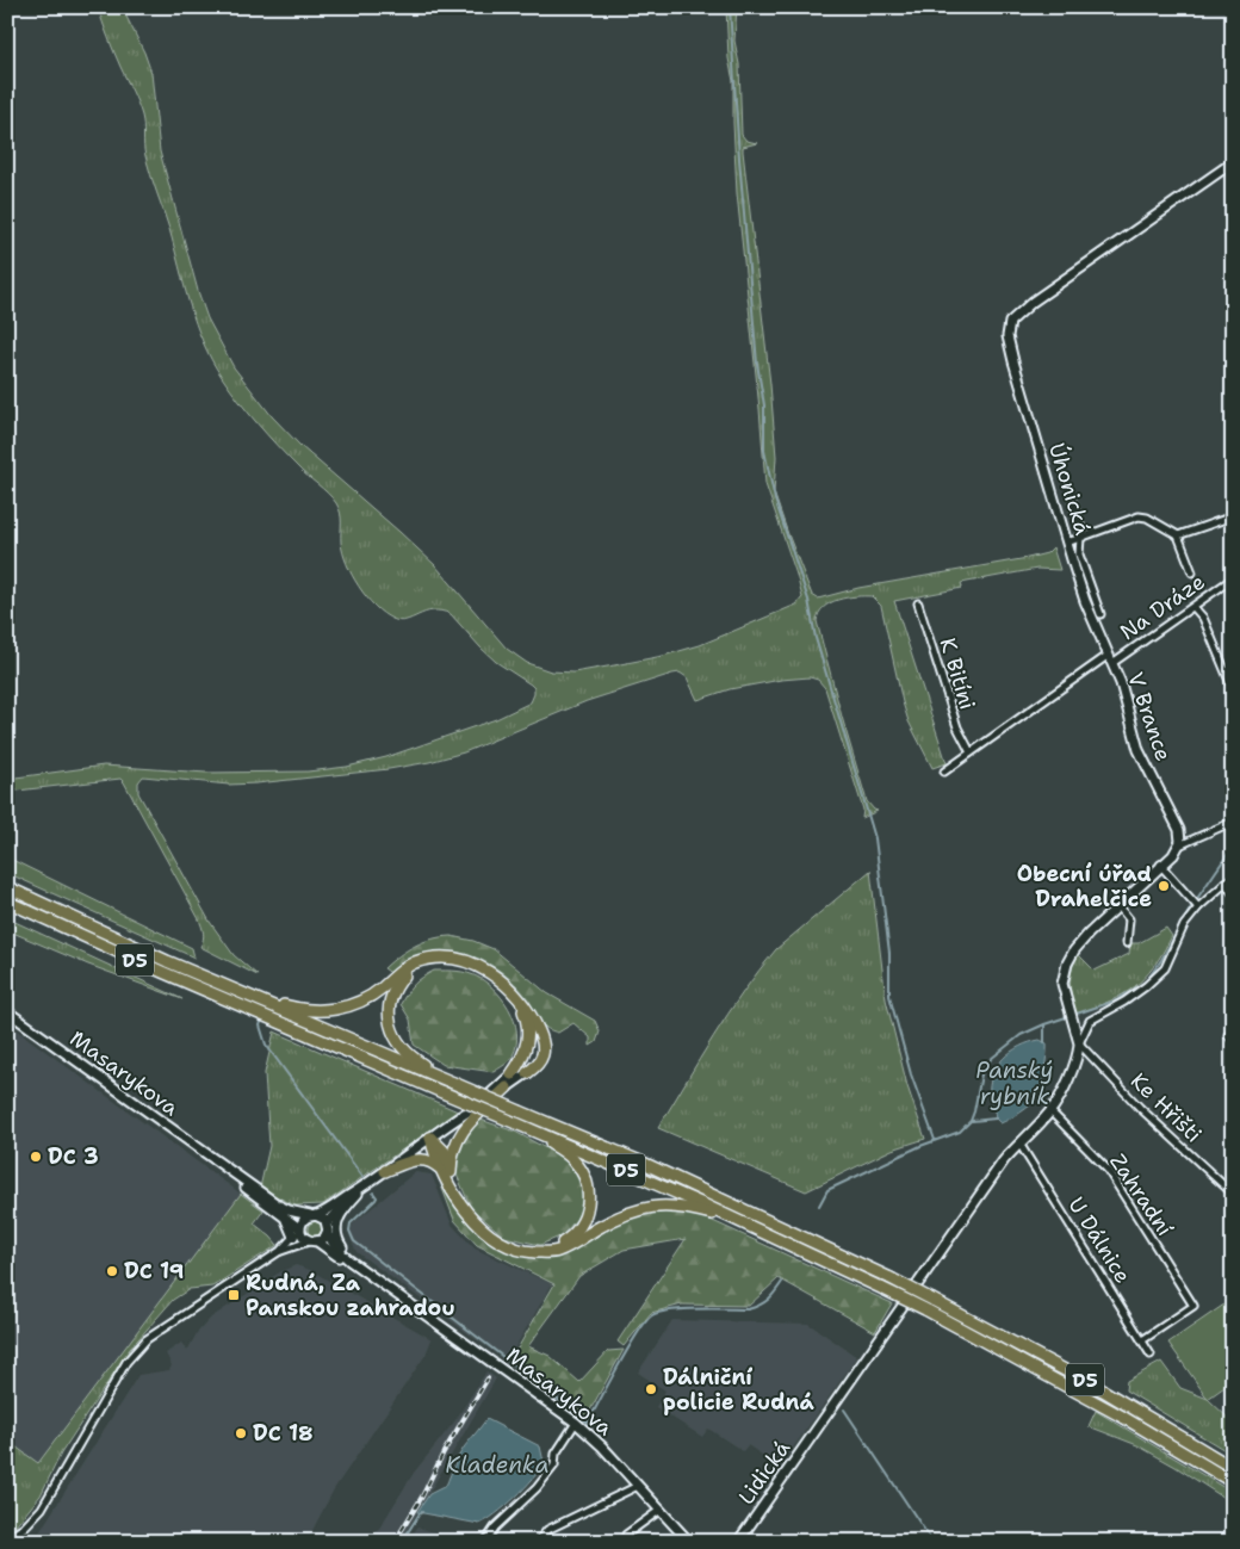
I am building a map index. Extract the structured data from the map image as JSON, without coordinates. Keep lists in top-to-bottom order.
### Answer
{
  "streets": {
    "highway": ["D5"],
    "main road": [
      "Úhonická",
      "V Brance",
      "Masarykova",
      "Lidická"
    ],
    "street": [
      "Na Dráze",
      "K Bitíni",
      "Ke Hřišti",
      "Zahradní",
      "U Dálnice"
    ]
  },
  "crossings": [
    ["Úhonická", "Na Dráze"],
    ["Úhonická", "V Brance"],
    ["Na Dráze", "K Bitíni"],
    ["Na Dráze", "V Brance"],
    ["Ke Hřišti", "Lidická"],
    ["Zahradní", "U Dálnice"],
    ["Zahradní", "Lidická"],
    ["U Dálnice", "Lidická"]
  ],
  "water": ["Panský rybník", "Kladenka"],
  "places": {
    "other": [
      "Obecní úřad Drahelčice",
      "DC 3",
      "DC 19",
      "Dálniční policie Rudná",
      "DC 18"
    ],
    "transit": ["Rudná, Za Panskou zahradou"]
  }
}
